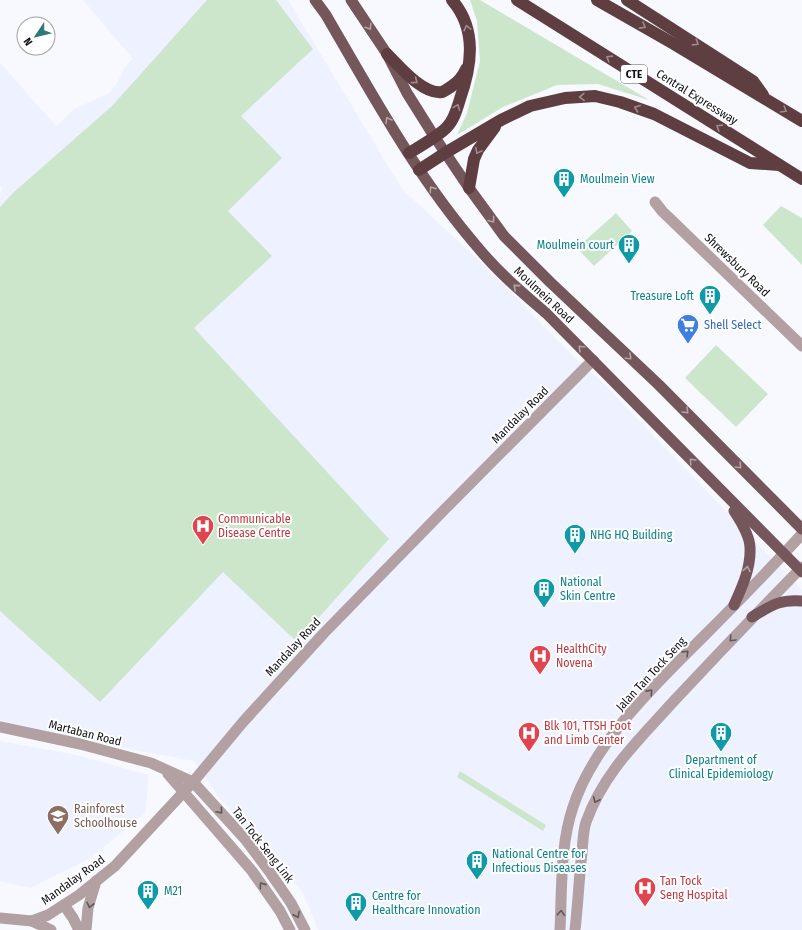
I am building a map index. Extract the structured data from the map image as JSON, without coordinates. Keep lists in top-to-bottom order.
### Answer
{
  "streets": {
    "highway": ["CTE", "Central Expressway"],
    "main road": ["Moulmein Road"],
    "street": [
      "Shrewsbury Road",
      "Mandalay Road",
      "Jalan Tan Tock Seng",
      "Martaban Road",
      "Tan Tock Seng Link"
    ]
  },
  "crossings": [
    ["Moulmein Road", "Mandalay Road"],
    ["Moulmein Road", "Jalan Tan Tock Seng"],
    ["Mandalay Road", "Martaban Road"],
    ["Mandalay Road", "Tan Tock Seng Link"],
    ["Martaban Road", "Tan Tock Seng Link"]
  ],
  "places": {
    "building": [
      "Moulmein View",
      "Moulmein court",
      "Treasure Loft",
      "NHG HQ Building",
      "National Skin Centre",
      "Department of Clinical Epidemiology",
      "National Centre for Infectious Diseases",
      "M21",
      "Centre for Healthcare Innovation"
    ],
    "supermarket": ["Shell Select"],
    "hospital": [
      "Communicable Disease Centre",
      "HealthCity Novena",
      "Blk 101, TTSH Foot and Limb Center",
      "Tan Tock Seng Hospital"
    ],
    "school or university": ["Rainforest Schoolhouse"]
  },
  "north": "bottom left"
}
